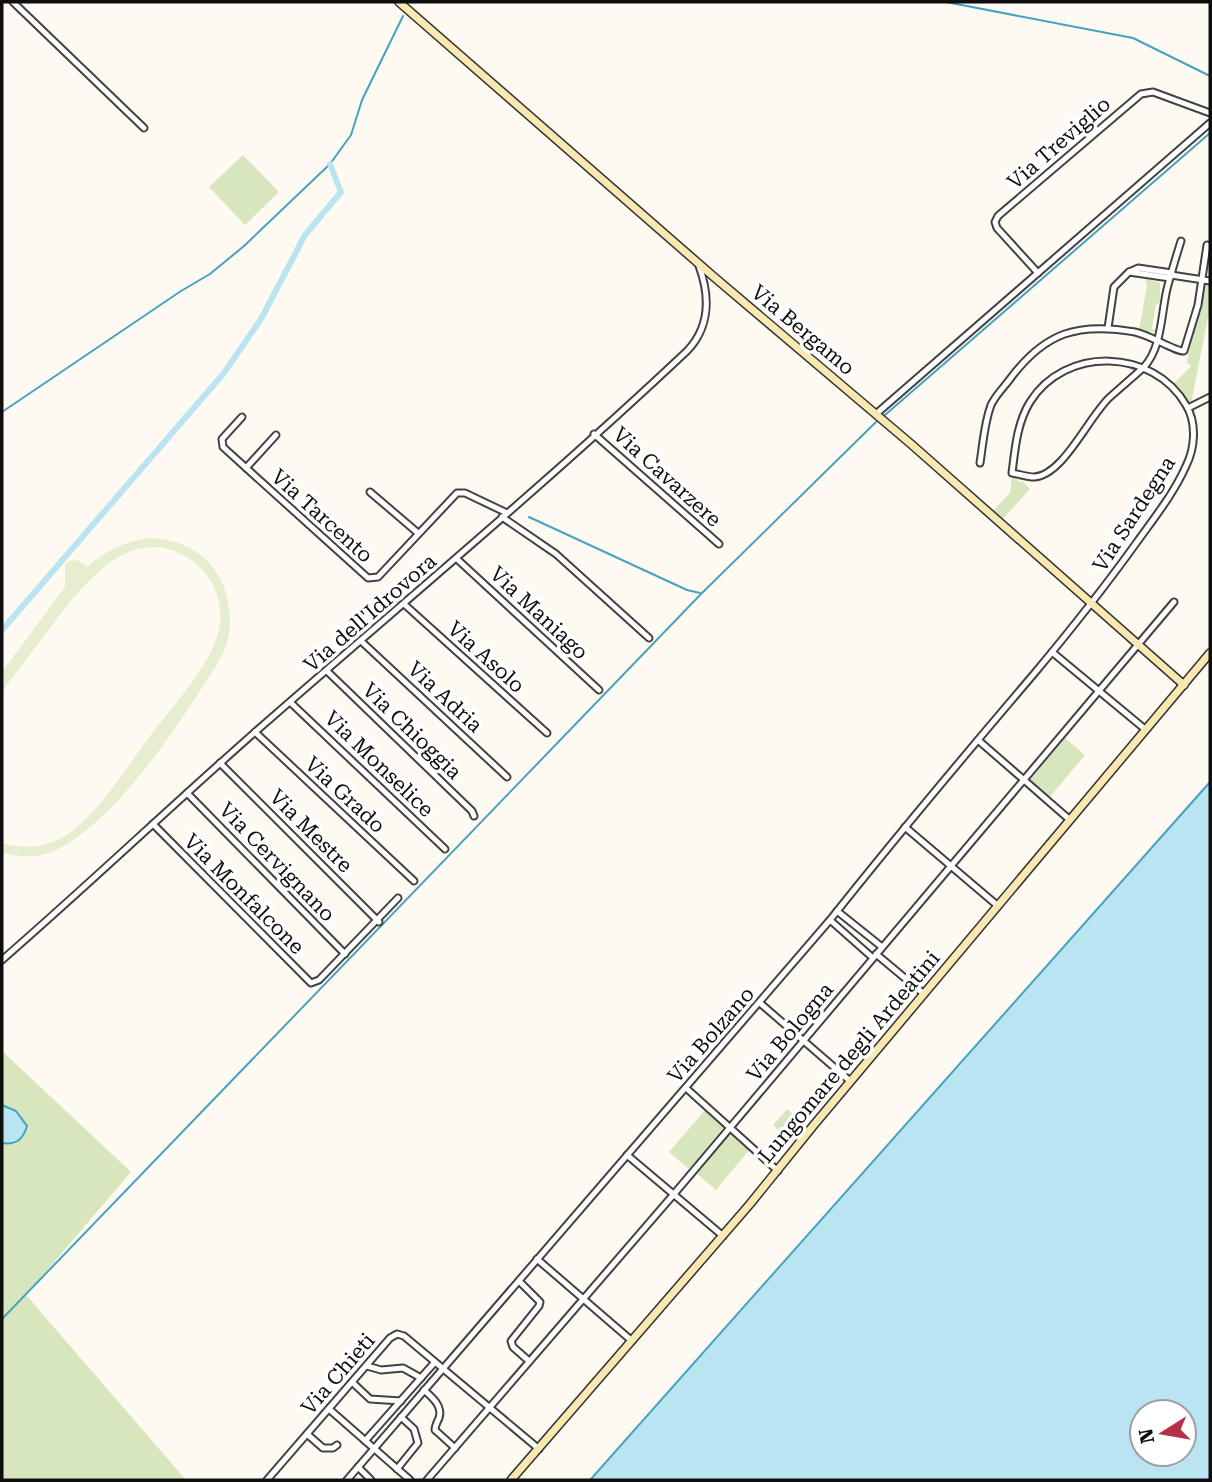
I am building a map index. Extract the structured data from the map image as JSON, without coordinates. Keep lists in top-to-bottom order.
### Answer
{
  "streets": {
    "main road": ["Via Bergamo", "Lungomare degli Ardeatini"],
    "street": [
      "Via Treviglio",
      "Via Cavarzere",
      "Via Sardegna",
      "Via Tarcento",
      "Via dell'Idrovora",
      "Via Maniago",
      "Via Asolo",
      "Via Adria",
      "Via Chioggia",
      "Via Monselice",
      "Via Grado",
      "Via Mestre",
      "Via Cervignano",
      "Via Monfalcone",
      "Via Bologna",
      "Via Bolzano",
      "Via Chieti"
    ]
  },
  "crossings": [
    ["Via Bergamo", "Via Sardegna"],
    ["Via Bergamo", "Via dell'Idrovora"],
    ["Via Bergamo", "Via Bologna"],
    ["Via Bergamo", "Via Bolzano"],
    ["Via Bergamo", "Lungomare degli Ardeatini"],
    ["Via Cavarzere", "Via dell'Idrovora"],
    ["Via Sardegna", "Via Bolzano"],
    ["Via Tarcento", "Via dell'Idrovora"],
    ["Via dell'Idrovora", "Via Maniago"],
    ["Via dell'Idrovora", "Via Asolo"],
    ["Via dell'Idrovora", "Via Adria"],
    ["Via dell'Idrovora", "Via Chioggia"],
    ["Via dell'Idrovora", "Via Monselice"],
    ["Via dell'Idrovora", "Via Grado"],
    ["Via dell'Idrovora", "Via Mestre"],
    ["Via dell'Idrovora", "Via Cervignano"],
    ["Via dell'Idrovora", "Via Monfalcone"],
    ["Via Cervignano", "Via Monfalcone"],
    ["Via Bologna", "Via Chieti"],
    ["Via Bolzano", "Via Chieti"],
    ["Lungomare degli Ardeatini", "Via Chieti"]
  ],
  "north": "left"
}
